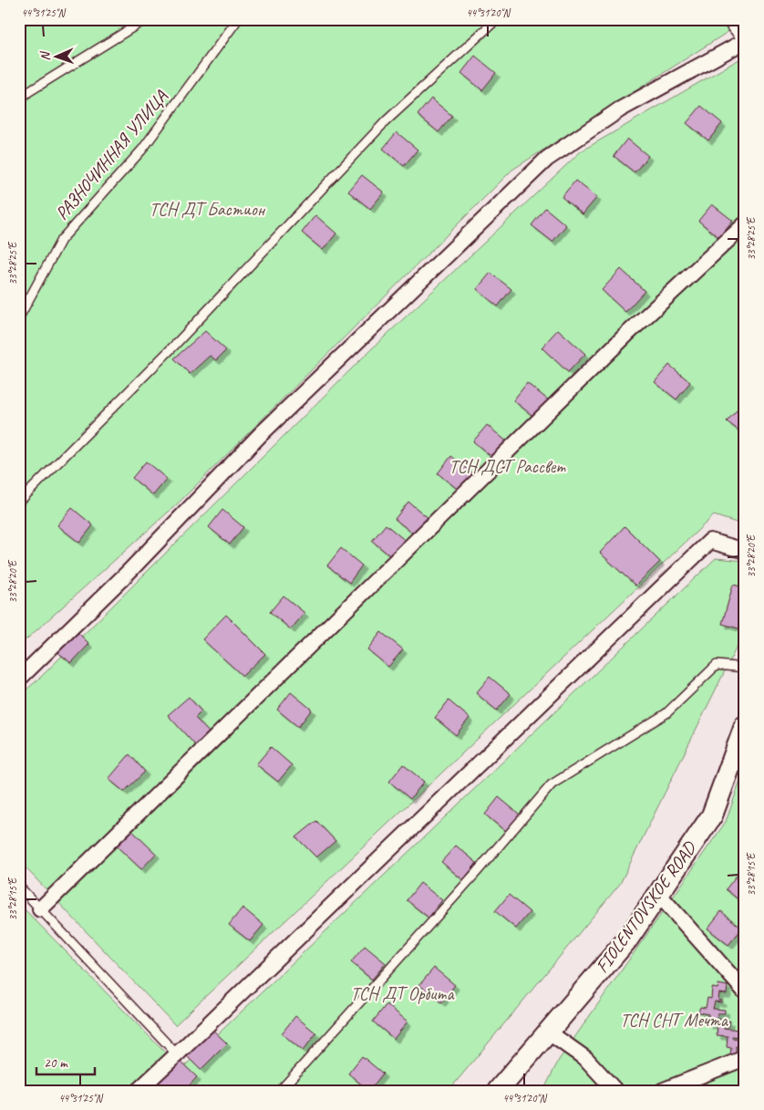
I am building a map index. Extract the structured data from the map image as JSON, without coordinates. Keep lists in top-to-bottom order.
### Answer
{
  "streets": {
    "main road": ["FIOLENTOVSKOE ROAD"],
    "lane": ["РАЗНОЧИННАЯ УЛИЦА"]
  },
  "parks": [
    "ТСН ДТ Бастион",
    "ТСН ДСТ Рассвет",
    "ТСН ДТ Орбита",
    "ТСН СНТ Мечта"
  ],
  "scale_bar": "20 m",
  "north": "left",
  "coordinates": [
    "44°31'25\"N",
    "44°31'20\"N",
    "33°28'25\"E",
    "33°28'20\"E",
    "33°28'15\"E"
  ]
}
